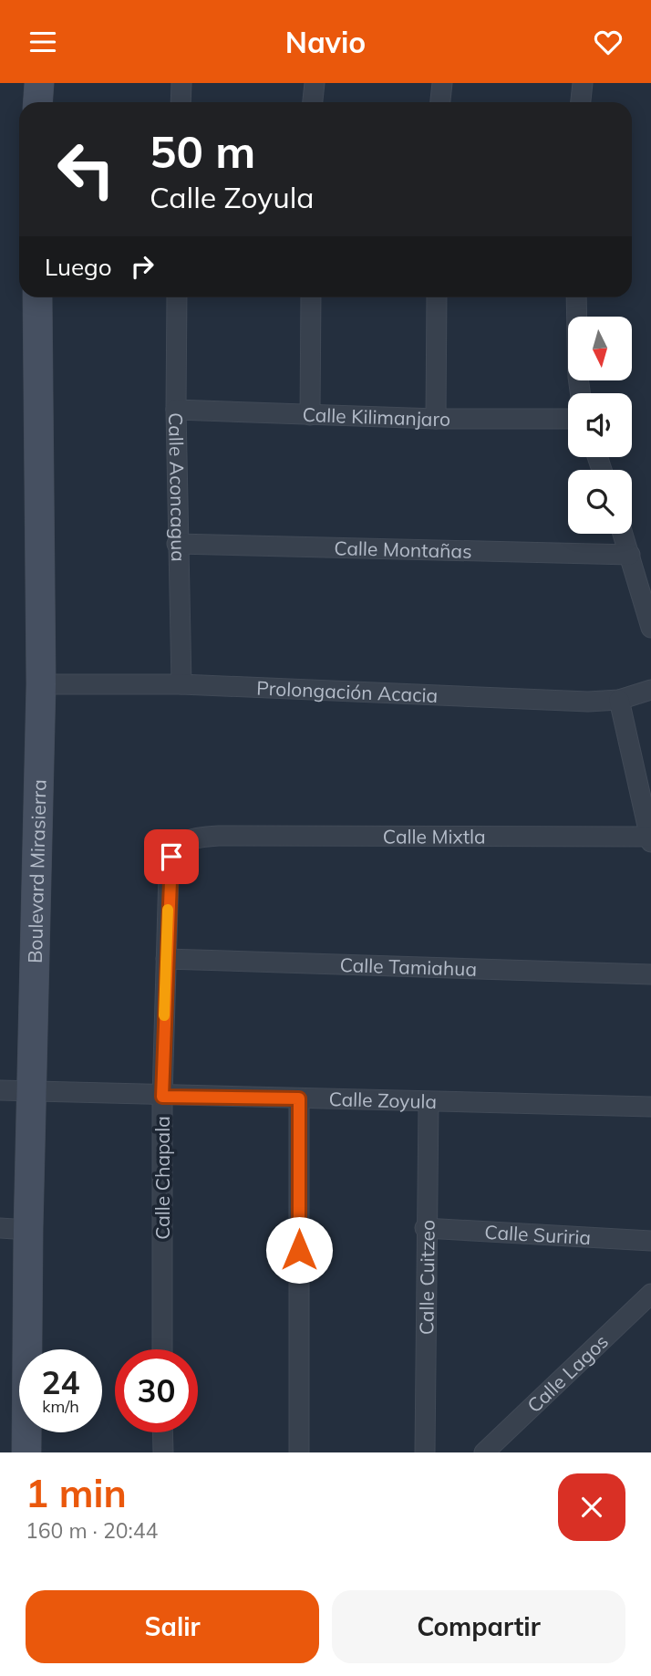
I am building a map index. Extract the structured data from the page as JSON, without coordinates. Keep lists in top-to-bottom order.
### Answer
{
  "streets": {
    "main road": ["Boulevard Mirasierra"],
    "street": [
      "Calle Kilimanjaro",
      "Calle Aconcagua",
      "Calle Montañas",
      "Prolongación Acacia",
      "Calle Mixtla",
      "Calle Tamiahua",
      "Calle Zoyula",
      "Calle Chapala",
      "Calle Suriria",
      "Calle Cuitzeo",
      "Calle Lagos"
    ]
  },
  "crossings": [
    ["Calle Kilimanjaro", "Calle Aconcagua"],
    ["Calle Aconcagua", "Calle Montañas"],
    ["Calle Aconcagua", "Prolongación Acacia"],
    ["Prolongación Acacia", "Boulevard Mirasierra"],
    ["Calle Mixtla", "Calle Chapala"],
    ["Boulevard Mirasierra", "Calle Zoyula"],
    ["Calle Tamiahua", "Calle Chapala"],
    ["Calle Zoyula", "Calle Chapala"],
    ["Calle Zoyula", "Calle Cuitzeo"],
    ["Calle Suriria", "Calle Cuitzeo"]
  ],
  "north": "bottom",
  "page": {
    "header": "Navio",
    "turn": ["50 m", "Calle Zoyula"],
    "then": "Luego",
    "speed": "24 km/h",
    "limit": "30",
    "heading": ["1 min", "160 m · 20:44"],
    "buttons": ["Salir", "Compartir"]
  }
}
